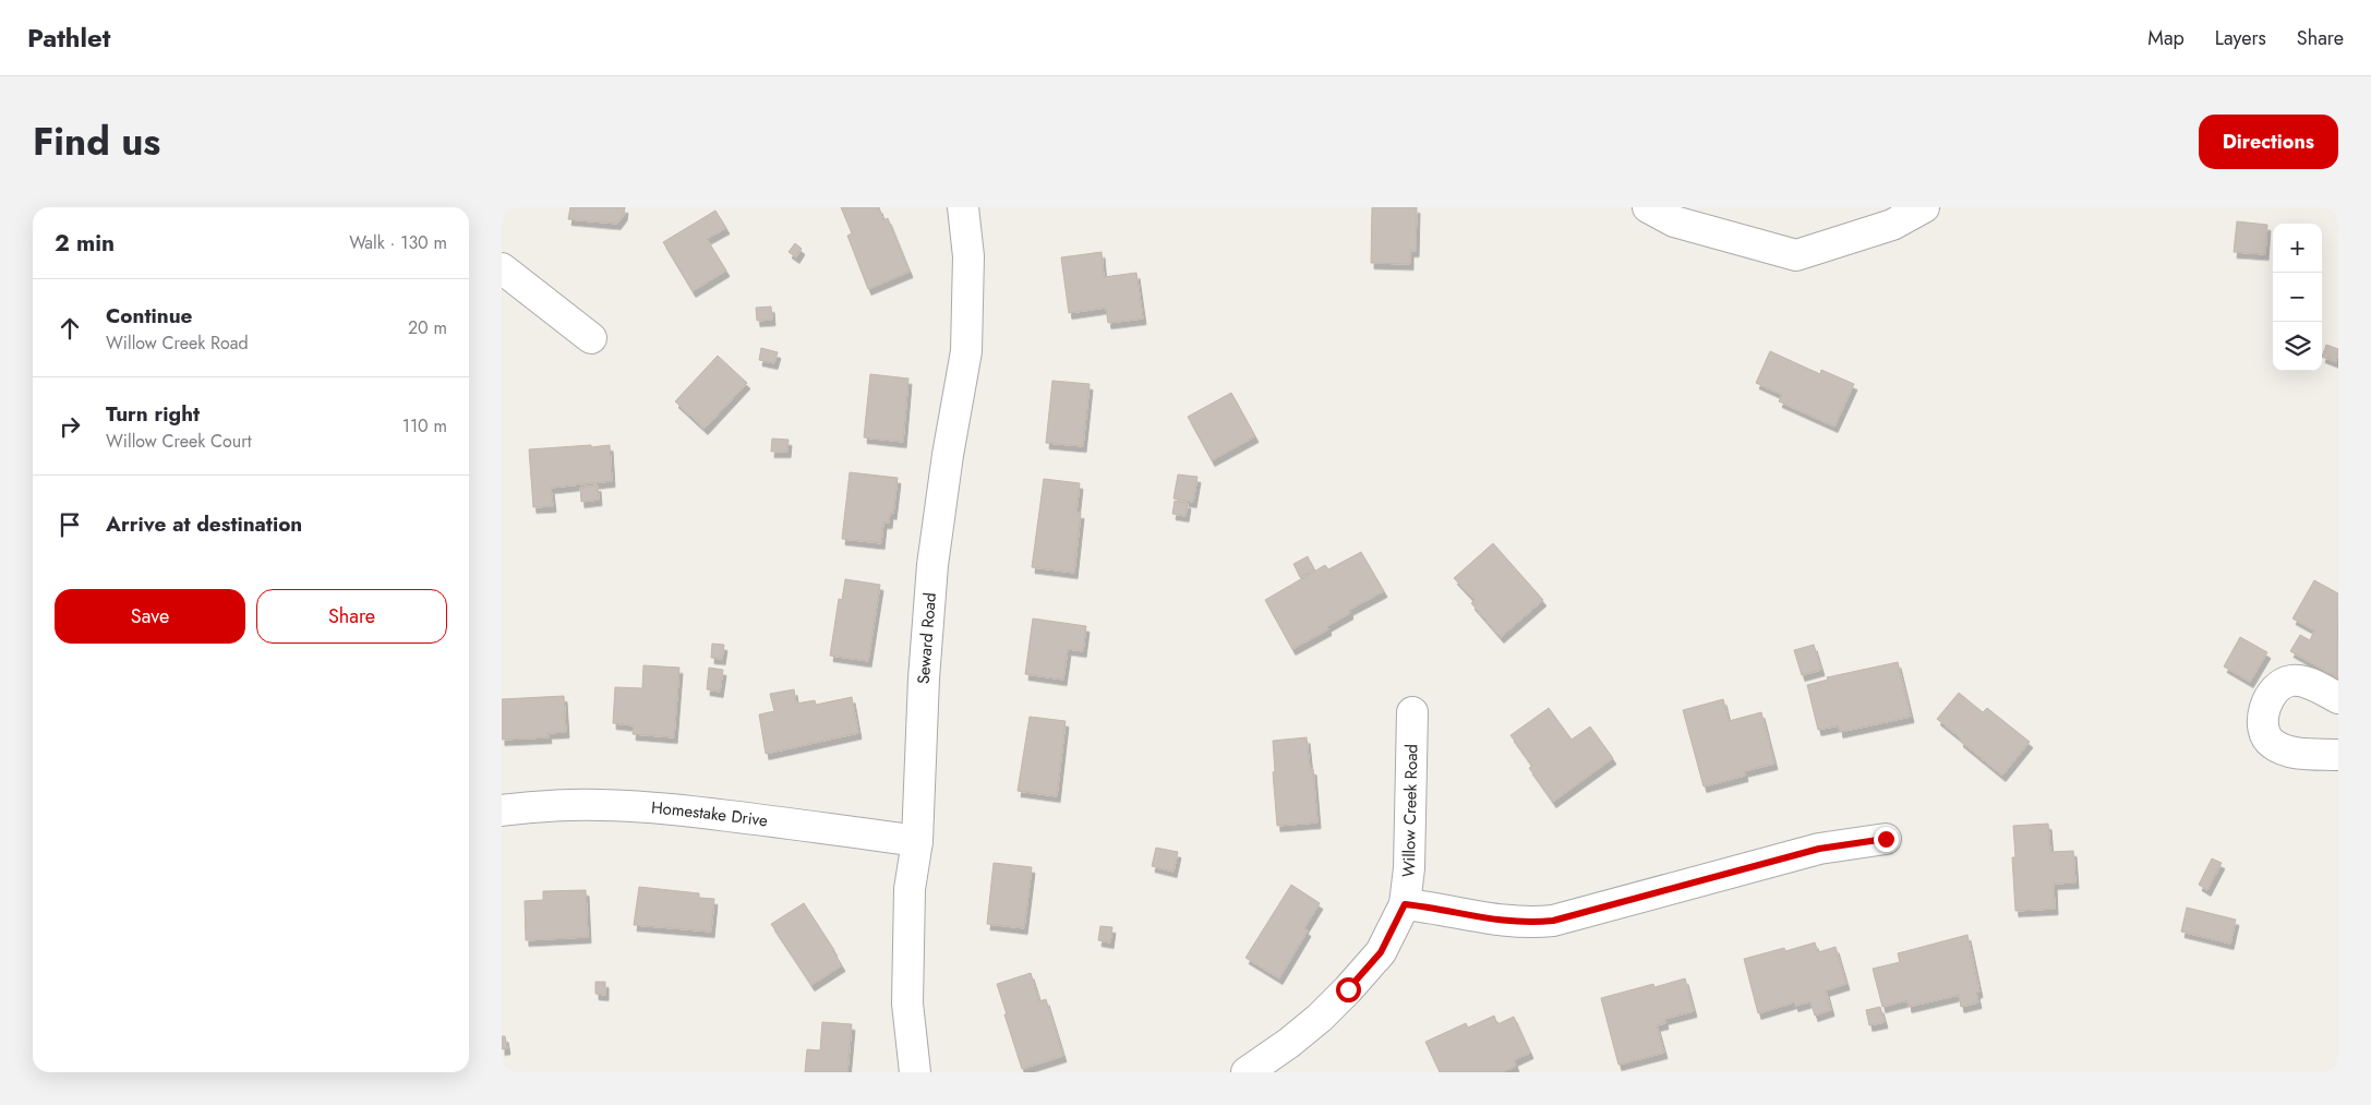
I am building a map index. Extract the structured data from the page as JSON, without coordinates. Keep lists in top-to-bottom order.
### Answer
{
  "streets": {
    "street": ["Seward Road", "Willow Creek Road", "Homestake Drive"]
  },
  "crossings": [
    ["Seward Road", "Homestake Drive"]
  ],
  "page": {
    "header": "Pathlet",
    "nav": ["Map", "Layers", "Share"],
    "title": "Find us",
    "buttons": [
      "Directions",
      ["Save", "Share"]
    ],
    "heading": ["2 min", "Walk · 130 m"],
    "map_buttons": ["+", "−"],
    "list": [
      ["Continue", "Willow Creek Road", "20 m"],
      ["Turn right", "Willow Creek Court", "110 m"],
      "Arrive at destination"
    ]
  }
}
